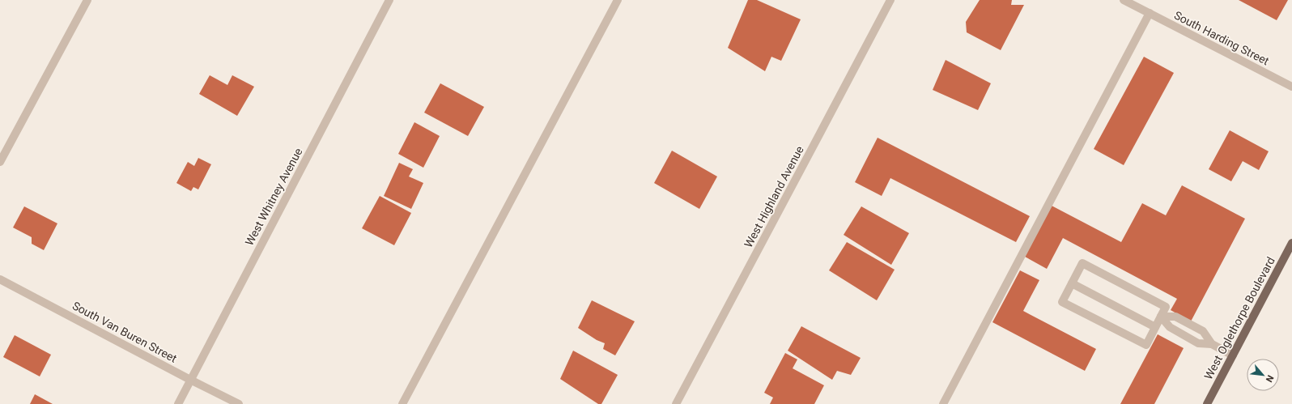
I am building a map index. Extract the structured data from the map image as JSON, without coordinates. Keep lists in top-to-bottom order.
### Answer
{
  "streets": {
    "main road": ["West Oglethorpe Boulevard"],
    "street": [
      "South Harding Street",
      "West Whitney Avenue",
      "West Highland Avenue",
      "South Van Buren Street"
    ]
  },
  "crossings": [
    ["West Whitney Avenue", "South Van Buren Street"]
  ],
  "north": "bottom right"
}
